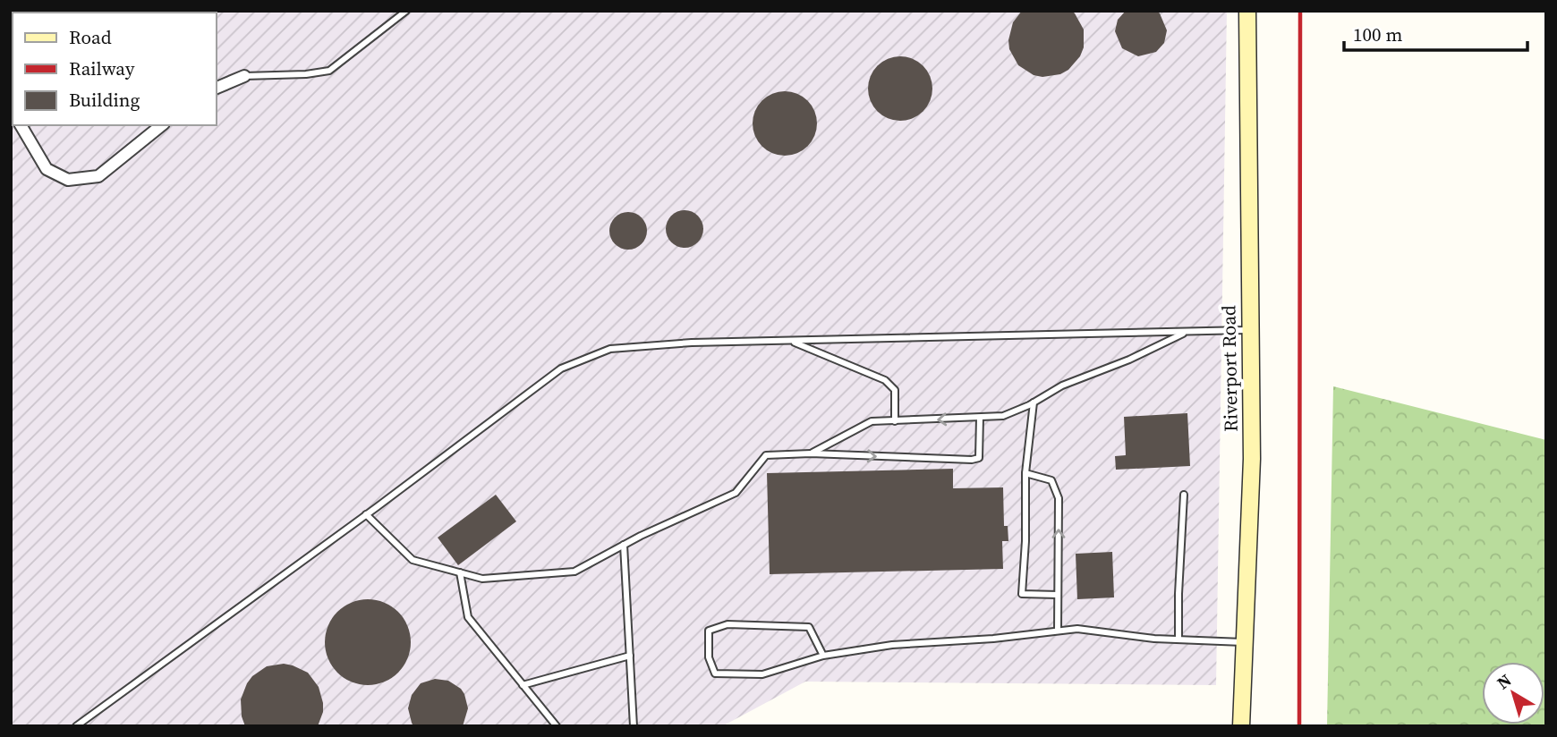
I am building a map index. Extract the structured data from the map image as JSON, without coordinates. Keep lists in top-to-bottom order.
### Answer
{
  "streets": {
    "main road": ["Riverport Road"]
  },
  "legend": ["Road", "Railway", "Building"],
  "scale_bar": "100 m",
  "north": "top left"
}
